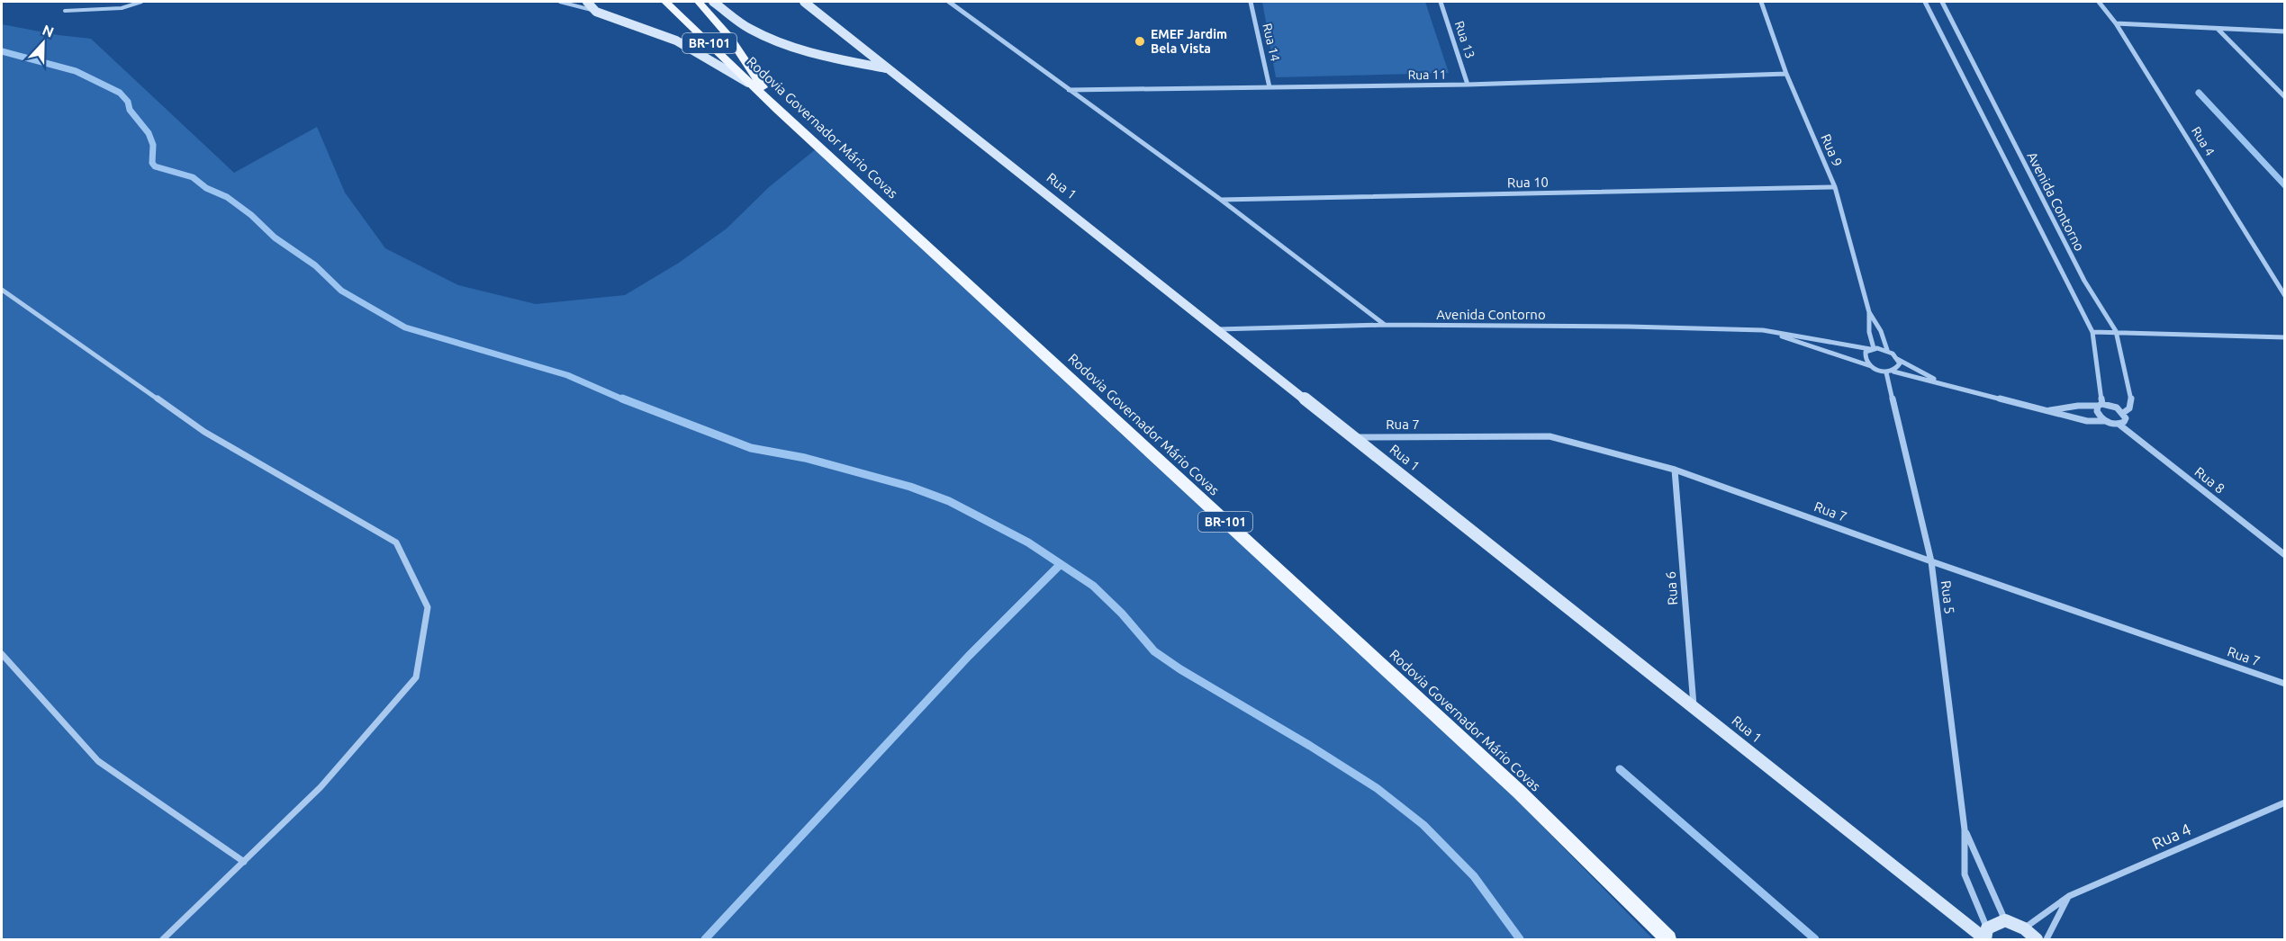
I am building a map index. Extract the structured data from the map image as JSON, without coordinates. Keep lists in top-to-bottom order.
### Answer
{
  "streets": {
    "main road": ["BR-101", "Rodovia Governador Mário Covas"],
    "street": [
      "Rua 13",
      "Rua 14",
      "Rua 11",
      "Rua 4",
      "Rua 9",
      "Rua 10",
      "Rua 1",
      "Avenida Contorno",
      "Rua 7",
      "Rua 8",
      "Rua 6",
      "Rua 5"
    ]
  },
  "crossings": [
    ["Rua 13", "Rua 11"],
    ["Rua 14", "Rua 11"],
    ["Rua 11", "Rua 9"],
    ["Rua 9", "Rua 10"],
    ["Rua 9", "Avenida Contorno"],
    ["Rua 1", "Avenida Contorno"],
    ["Rua 1", "Rua 7"],
    ["Rua 1", "Rua 6"],
    ["Rua 1", "Rua 5"],
    ["Avenida Contorno", "Rua 8"],
    ["Avenida Contorno", "Rua 5"],
    ["Rua 7", "Rua 6"],
    ["Rua 7", "Rua 5"]
  ],
  "places": ["EMEF Jardim Bela Vista"],
  "north": "top"
}
